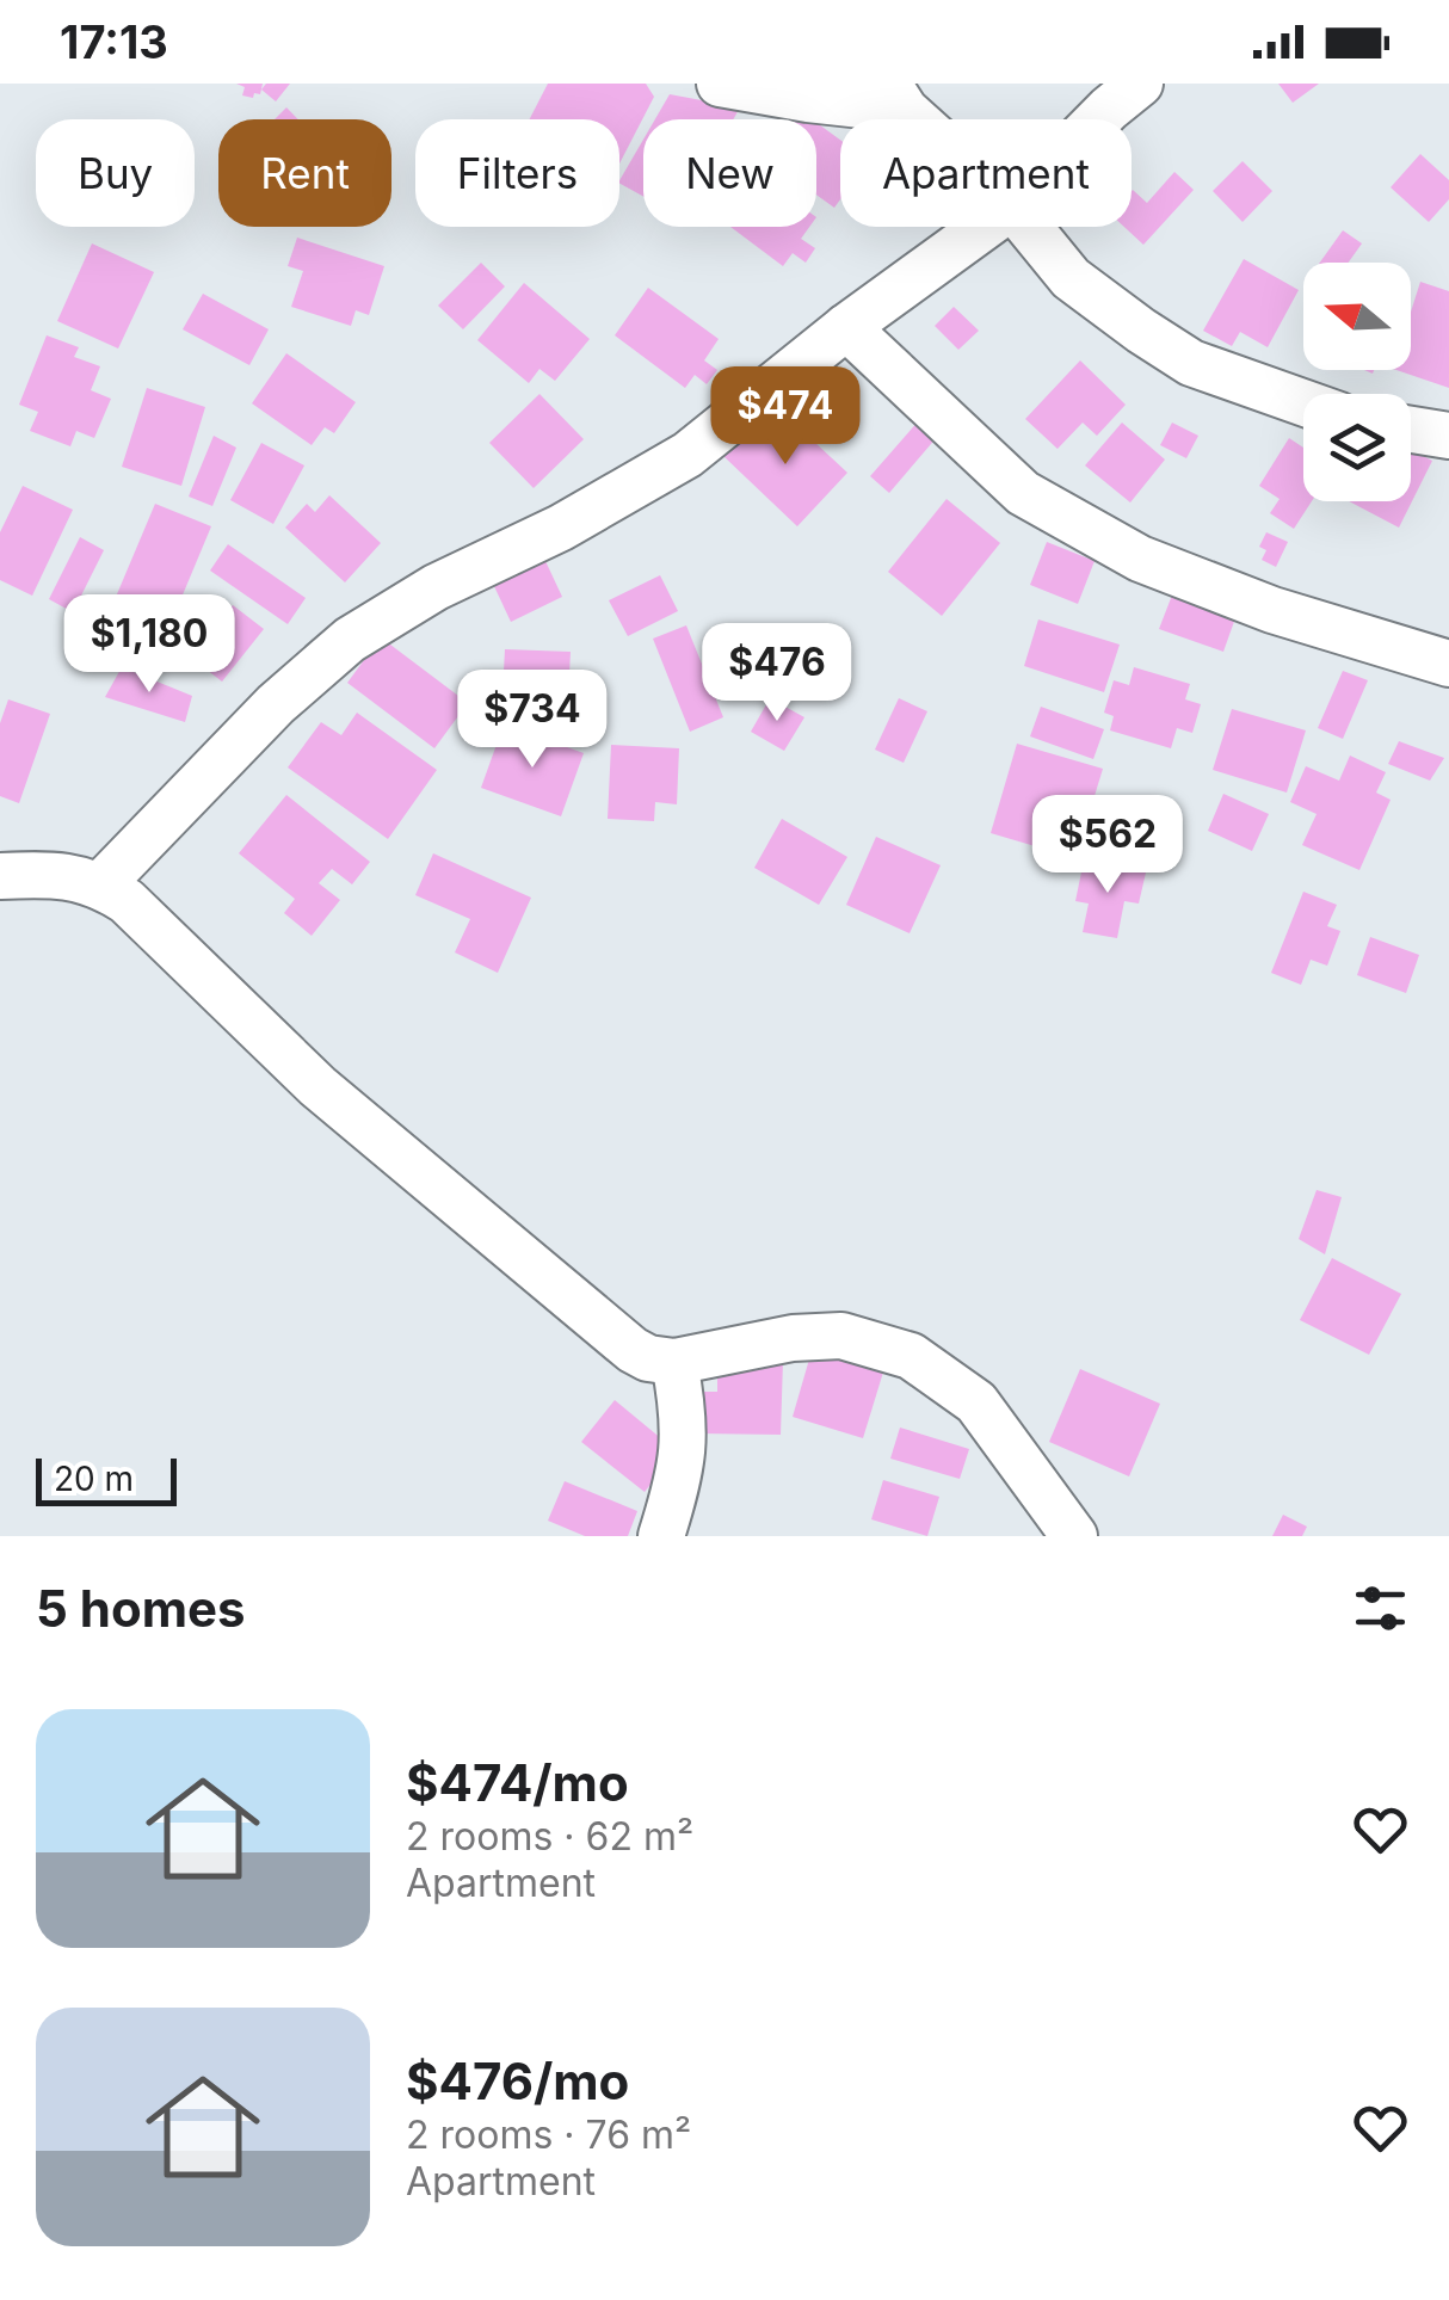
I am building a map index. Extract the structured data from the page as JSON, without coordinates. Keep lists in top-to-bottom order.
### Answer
{
  "scale_bar": "20 m",
  "north": "left",
  "page": {
    "status": "17:13",
    "chip": [
      "Buy",
      "Rent",
      "Filters",
      "New",
      "Apartment"
    ],
    "price": [
      "$474",
      "$1,180",
      "$476",
      "$734",
      "$562"
    ],
    "scale": "20 m",
    "heading": "5 homes",
    "list": [
      {
        "name": "$474/mo",
        "note": "2 rooms · 62 m² · Apartment"
      },
      {
        "name": "$476/mo",
        "note": "2 rooms · 76 m² · Apartment"
      }
    ]
  }
}
